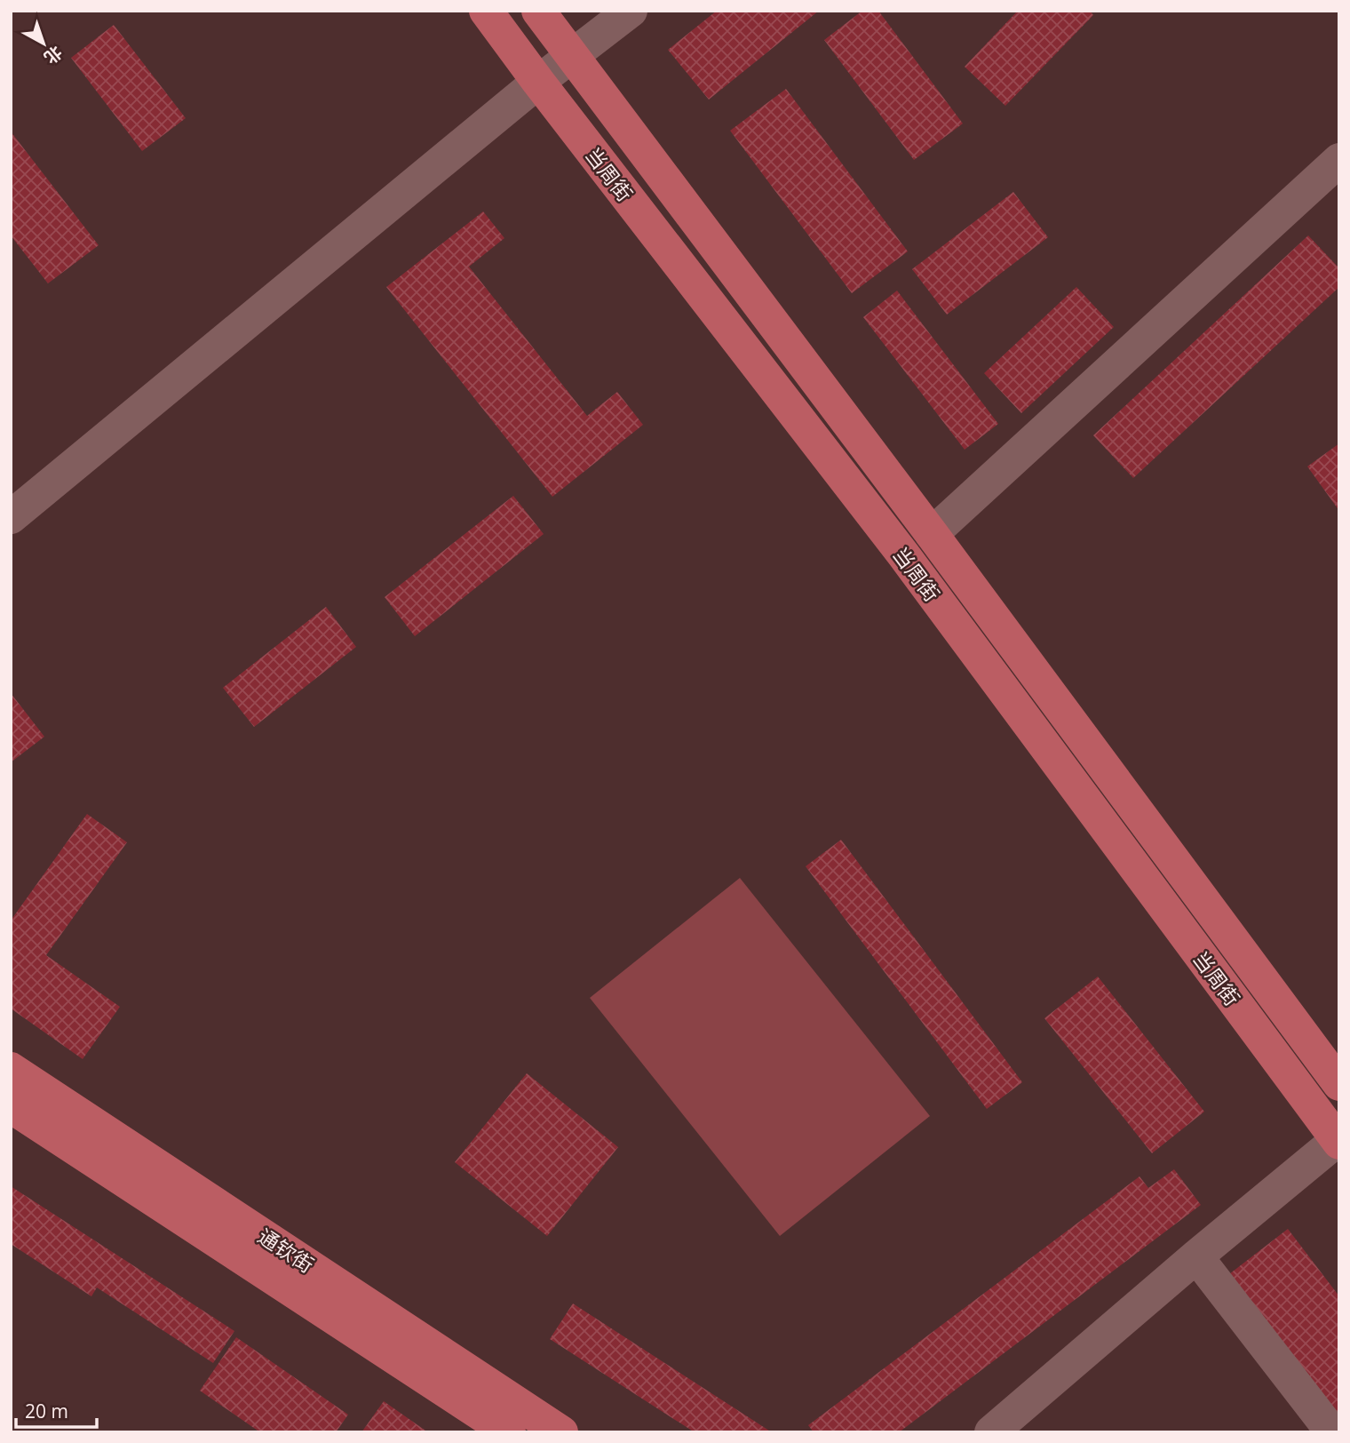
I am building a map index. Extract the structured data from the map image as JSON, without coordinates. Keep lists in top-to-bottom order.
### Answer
{
  "streets": {
    "main road": ["当周街", "通钦街"]
  },
  "scale_bar": "20 m",
  "north": "bottom right"
}
